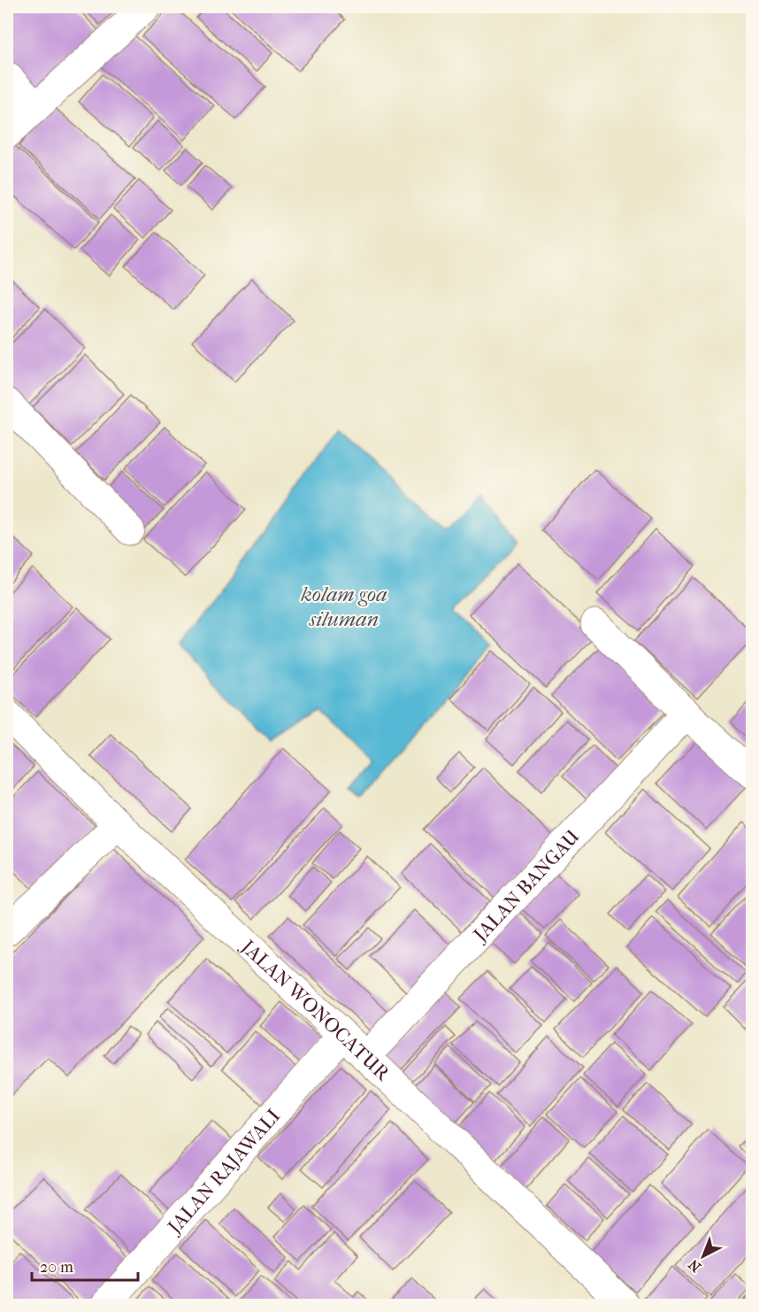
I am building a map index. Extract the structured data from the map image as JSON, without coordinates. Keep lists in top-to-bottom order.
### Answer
{
  "streets": {
    "street": ["JALAN BANGAU", "JALAN WONOCATUR", "JALAN RAJAWALI"]
  },
  "crossings": [
    ["JALAN BANGAU", "JALAN WONOCATUR"],
    ["JALAN WONOCATUR", "JALAN RAJAWALI"]
  ],
  "water": ["kolam goa siluman"],
  "scale_bar": "20 m",
  "north": "bottom left"
}
